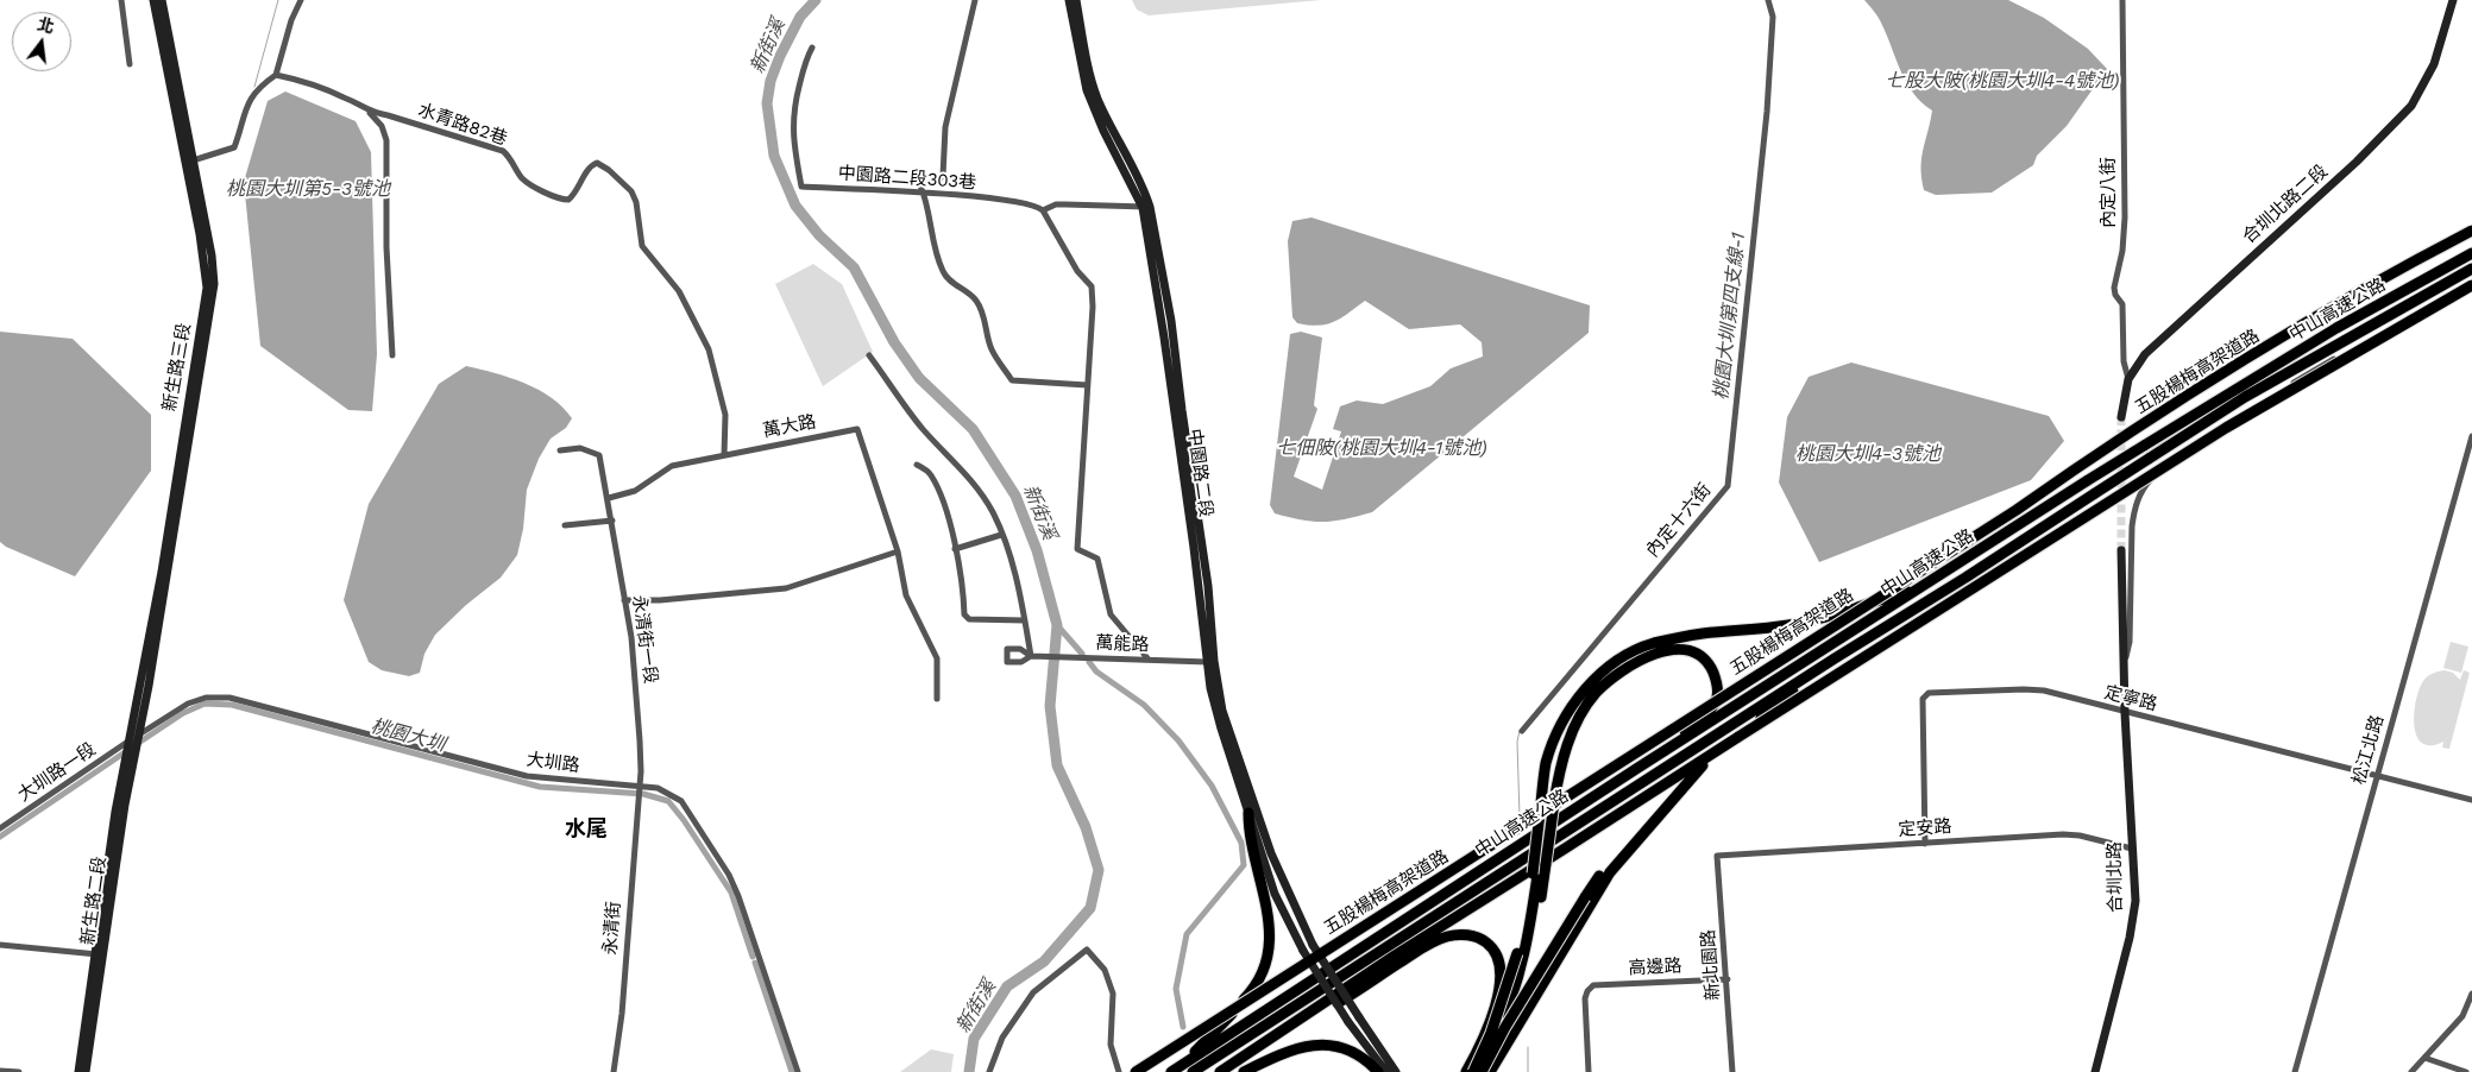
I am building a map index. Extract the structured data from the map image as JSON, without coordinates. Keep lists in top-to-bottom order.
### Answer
{
  "streets": {
    "highway": ["中山高速公路", "五股楊梅高架道路"],
    "main road": [
      "合圳北路二段",
      "新生路三段",
      "中園路二段",
      "合圳北路",
      "新生路二段"
    ],
    "street": [
      "水青路82巷",
      "中園路二段303巷",
      "內定八街",
      "萬大路",
      "內定十六街",
      "永清街一段",
      "萬能路",
      "定寧路",
      "松江北路",
      "大圳路",
      "大圳路一段",
      "定安路",
      "永清街",
      "新北園路",
      "高邊路"
    ]
  },
  "crossings": [
    ["水青路82巷", "萬大路"],
    ["中園路二段303巷", "中園路二段"],
    ["內定八街", "合圳北路二段"],
    ["新生路三段", "大圳路"],
    ["新生路三段", "大圳路一段"],
    ["新生路三段", "新生路二段"],
    ["萬大路", "永清街一段"],
    ["中園路二段", "萬能路"],
    ["永清街一段", "大圳路"],
    ["永清街一段", "永清街"],
    ["定寧路", "松江北路"],
    ["定寧路", "定安路"],
    ["定寧路", "合圳北路"],
    ["大圳路", "新生路二段"],
    ["大圳路", "永清街"],
    ["大圳路一段", "新生路二段"],
    ["定安路", "合圳北路"],
    ["定安路", "新北園路"],
    ["新北園路", "高邊路"]
  ],
  "districts": ["水尾"],
  "water": [
    "新街溪",
    "七股大陂(桃園大圳4-4號池)",
    "桃園大圳第5-3號池",
    "桃園大圳第四支線-1",
    "七佃陂(桃園大圳4-1號池)",
    "桃園大圳4-3號池",
    "桃園大圳"
  ],
  "north": "top"
}
